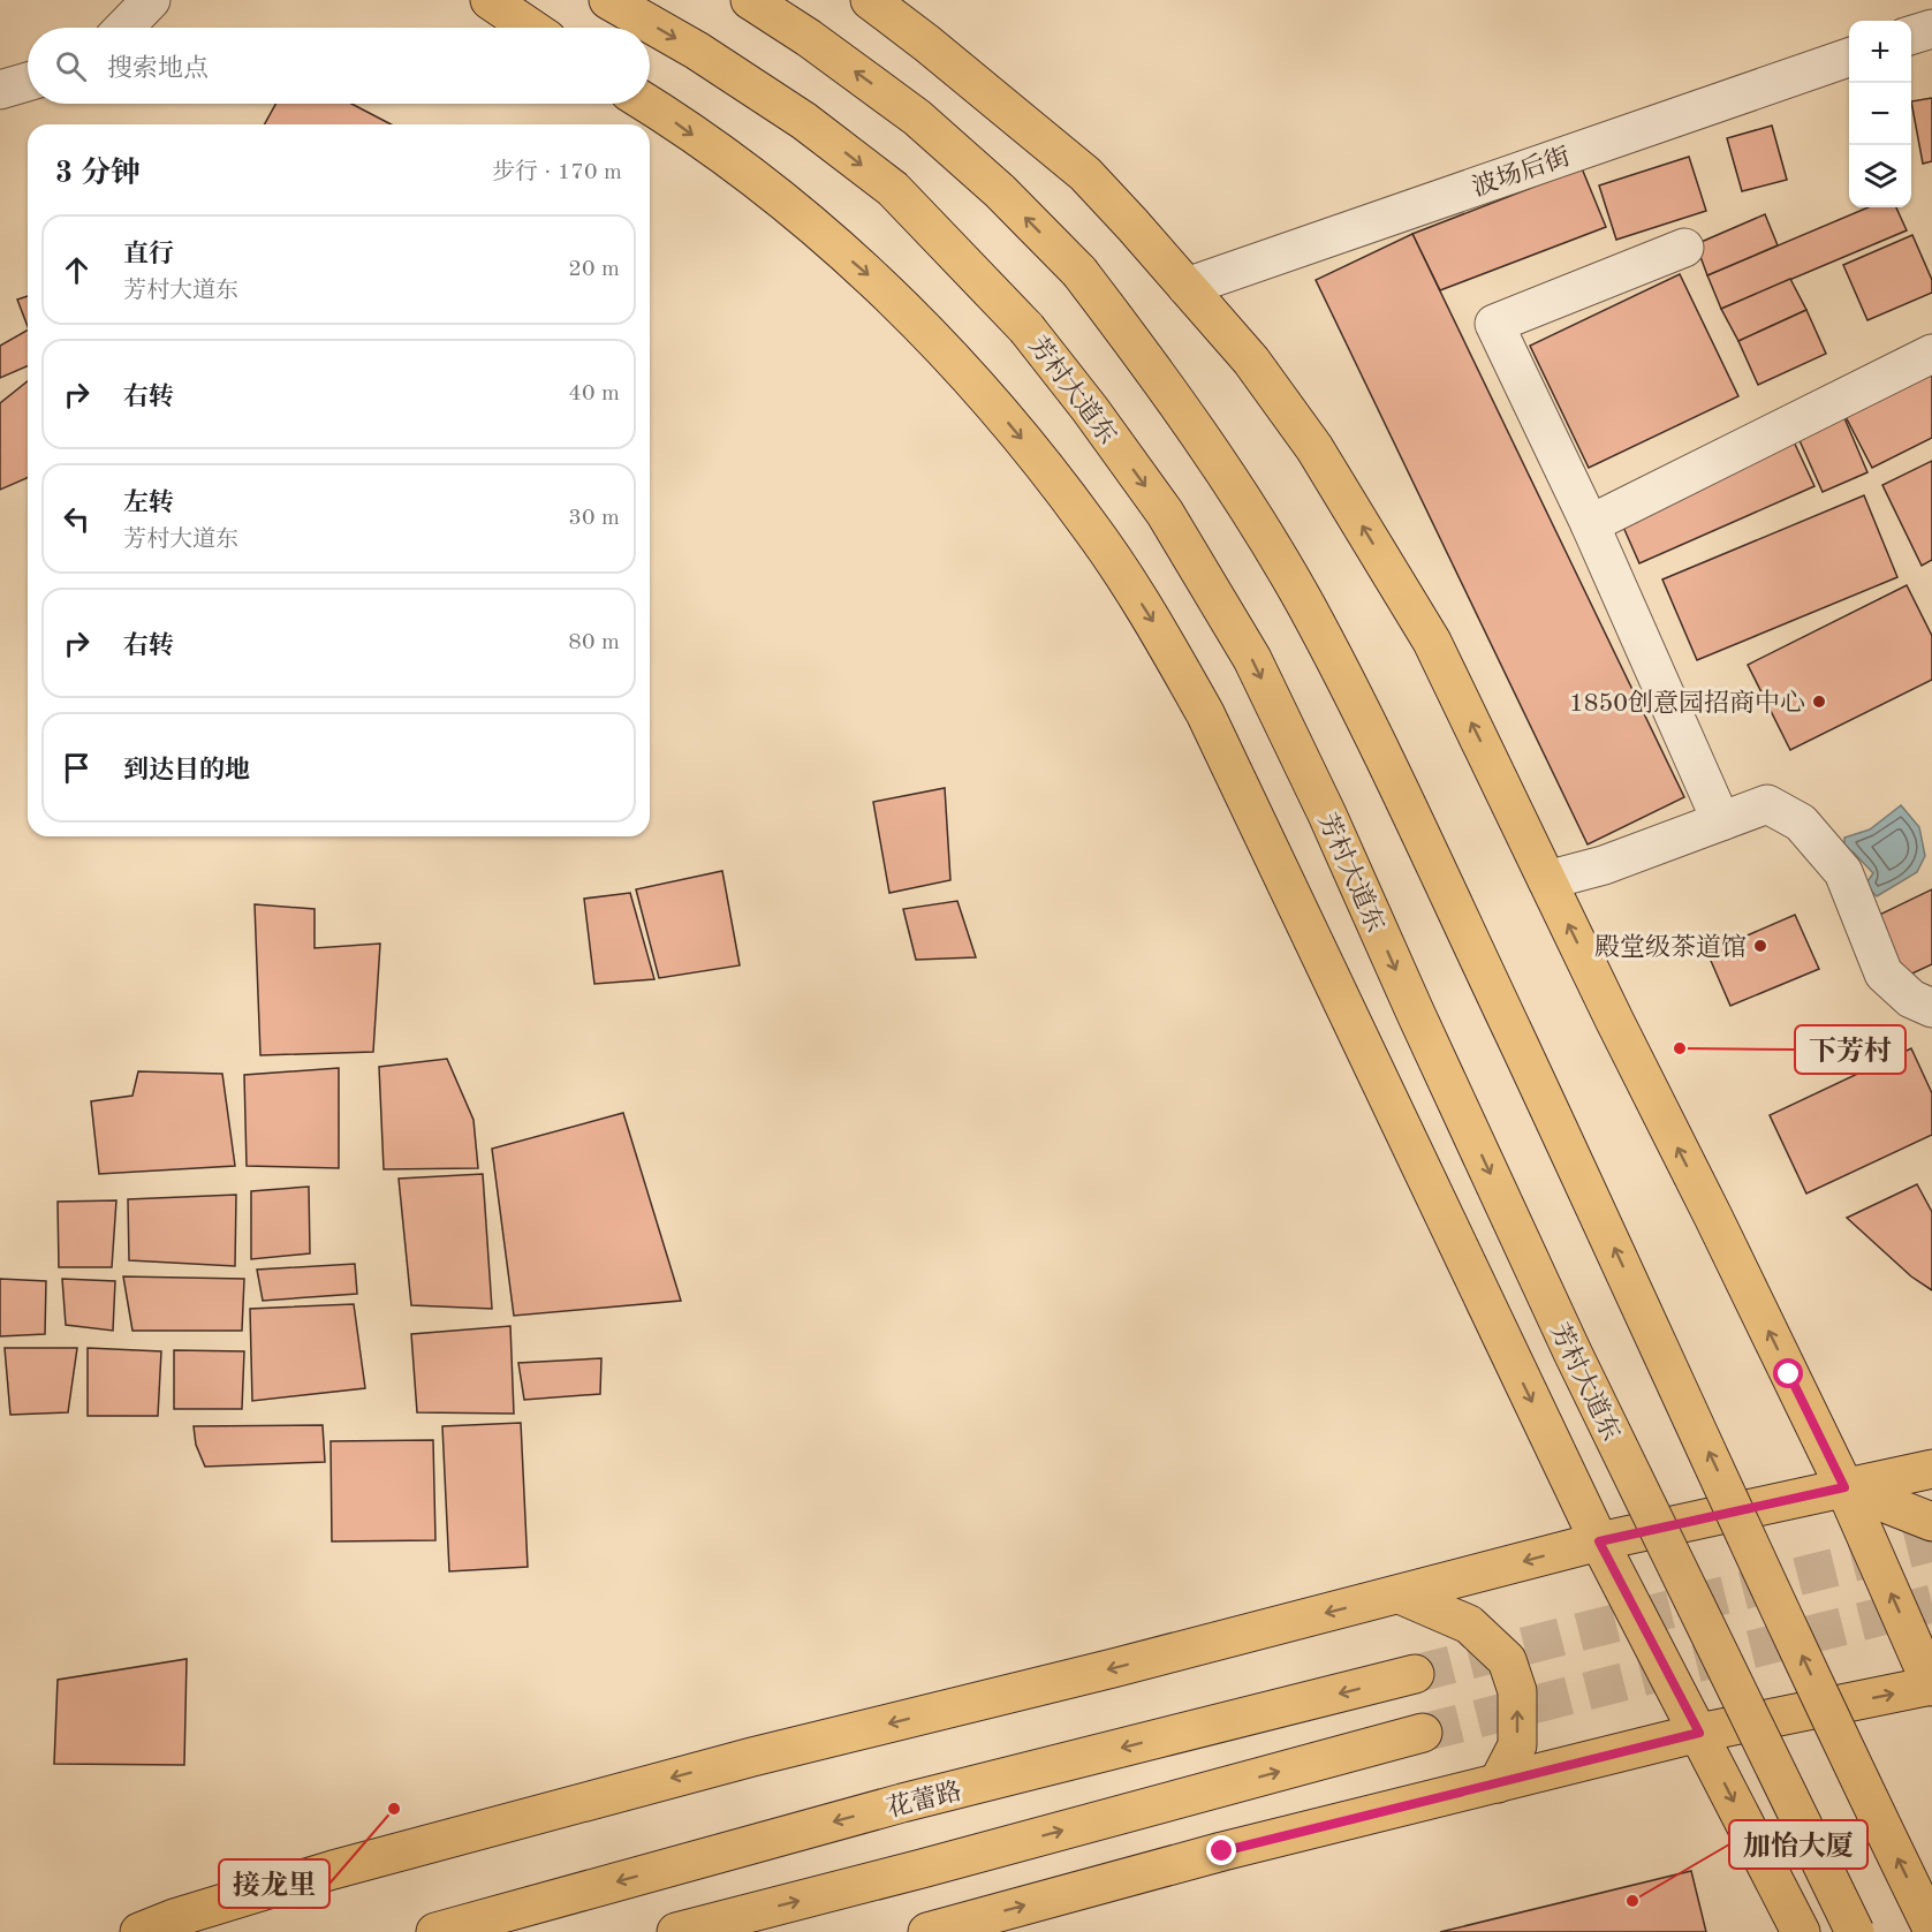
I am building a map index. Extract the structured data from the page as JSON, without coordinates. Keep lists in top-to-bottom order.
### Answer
{
  "streets": {
    "main road": ["芳村大道东", "花蕾路"],
    "street": ["波场后街"]
  },
  "places": [
    "1850创意园招商中心",
    "殿堂级茶道馆",
    "下芳村",
    "接龙里",
    "加怡大厦"
  ],
  "page": {
    "map_buttons": ["+", "−"],
    "search": "搜索地点",
    "heading": ["3 分钟", "步行 · 170 m"],
    "list": [
      ["直行", "芳村大道东", "20 m"],
      ["右转", "40 m"],
      ["左转", "芳村大道东", "30 m"],
      ["右转", "80 m"],
      "到达目的地"
    ]
  }
}
